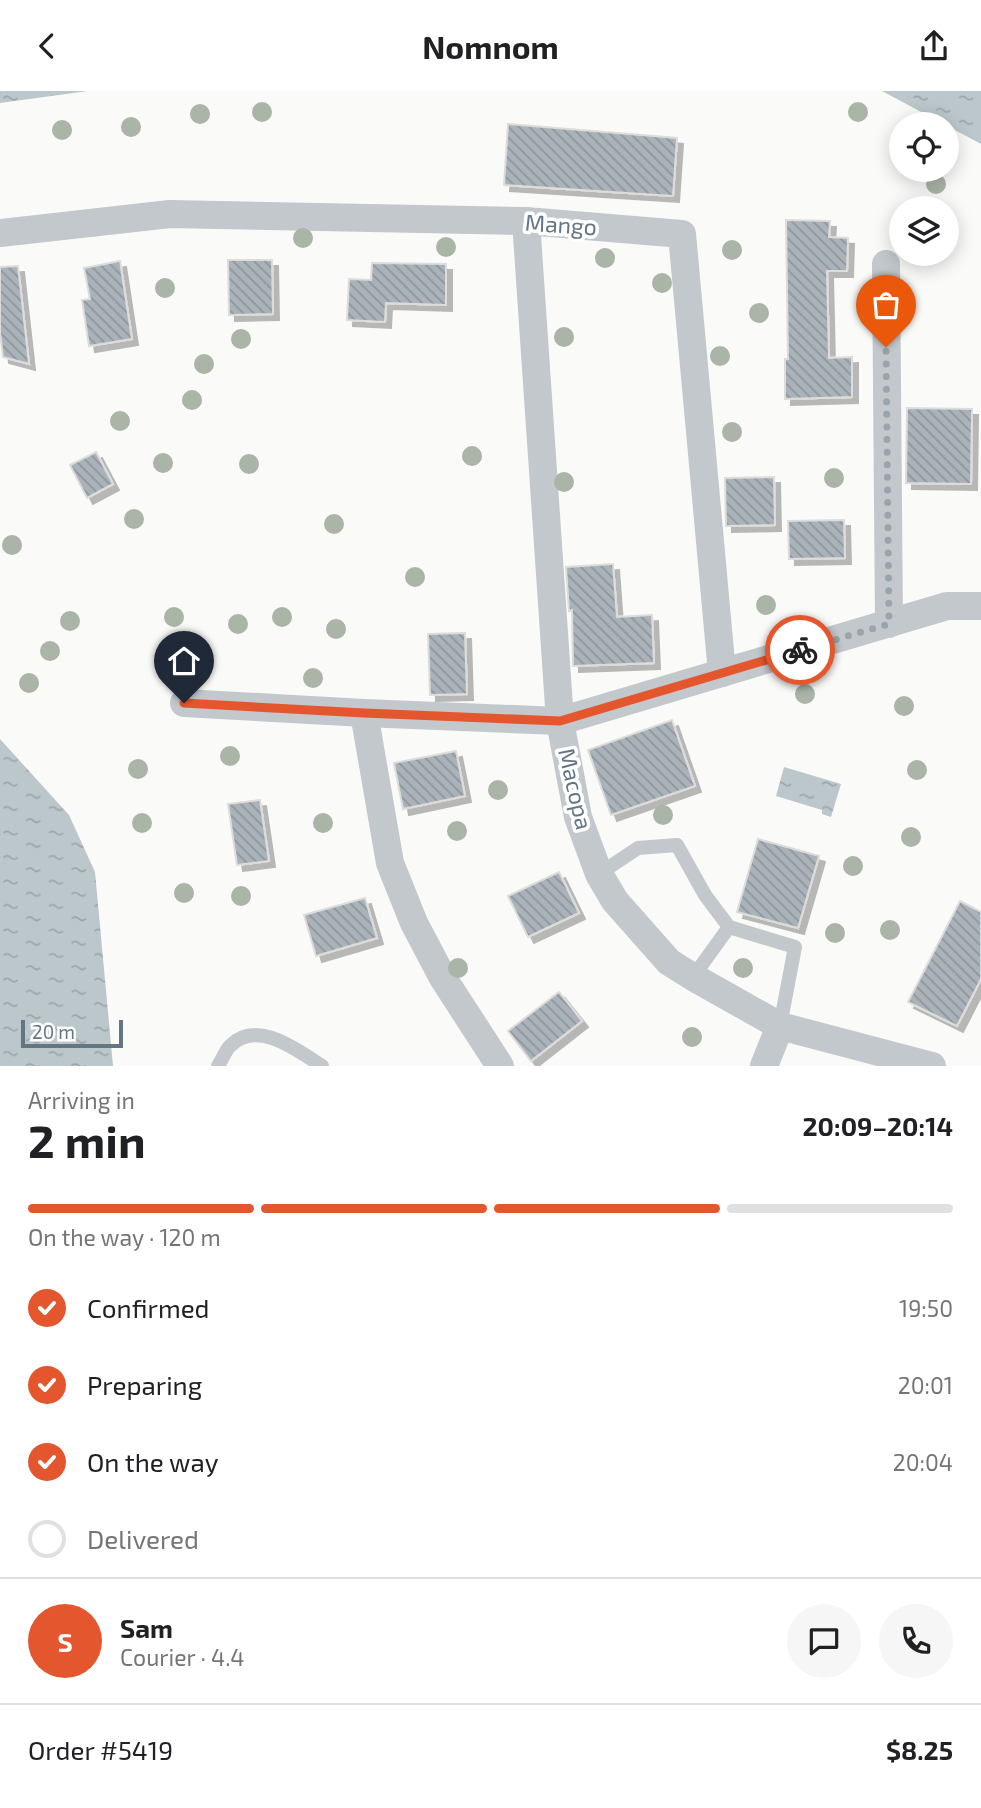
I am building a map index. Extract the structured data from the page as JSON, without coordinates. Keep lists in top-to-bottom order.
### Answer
{
  "streets": {
    "street": ["Mango", "Macopa"]
  },
  "crossings": [
    ["Mango", "Macopa"]
  ],
  "scale_bar": "20 m",
  "page": {
    "header": "Nomnom",
    "scale": "20 m",
    "heading": ["2 min", "Arriving in", "20:09–20:14"],
    "panel": [
      "Sam",
      "Courier · 4.4",
      "Order #5419",
      "$8.25"
    ],
    "bar": "On the way · 120 m",
    "list": [
      ["Confirmed", "19:50"],
      ["Preparing", "20:01"],
      ["On the way", "20:04"],
      "Delivered"
    ],
    "round": "S"
  }
}
